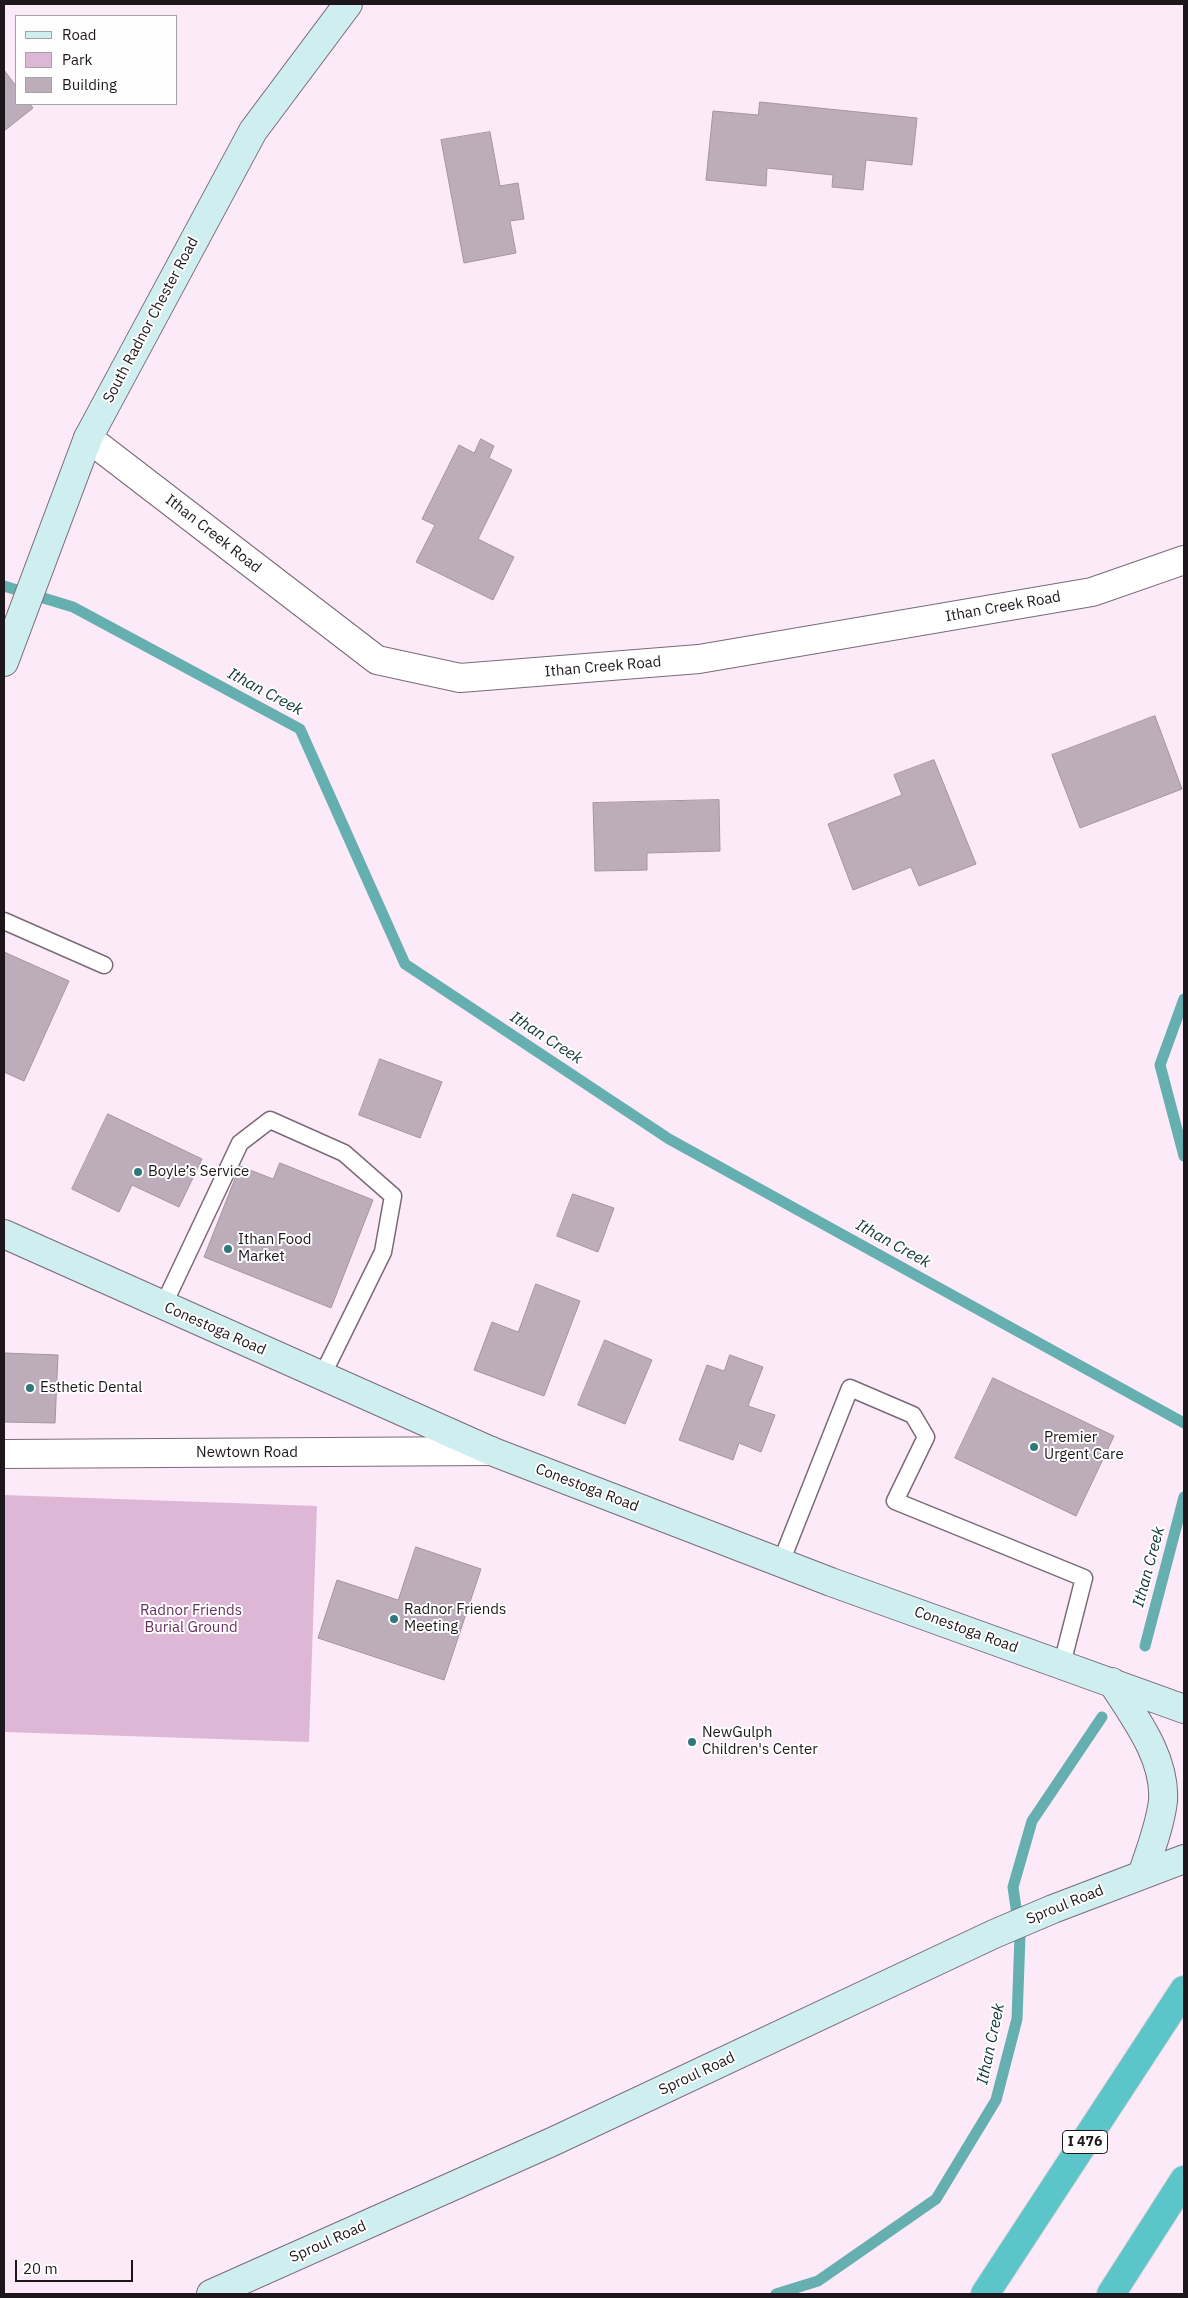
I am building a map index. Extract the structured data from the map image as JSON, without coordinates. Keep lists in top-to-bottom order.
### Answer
{
  "streets": {
    "highway": ["I 476"],
    "main road": ["South Radnor Chester Road", "Conestoga Road", "Sproul Road"],
    "street": ["Ithan Creek Road", "Newtown Road"]
  },
  "crossings": [
    ["South Radnor Chester Road", "Ithan Creek Road"],
    ["Conestoga Road", "Newtown Road"]
  ],
  "water": ["Ithan Creek"],
  "parks": ["Radnor Friends Burial Ground"],
  "places": [
    "Boyle’s Service",
    "Ithan Food Market",
    "Esthetic Dental",
    "Premier Urgent Care",
    "Radnor Friends Meeting",
    "NewGulph Children's Center"
  ],
  "legend": ["Road", "Park", "Building"],
  "scale_bar": "20 m"
}
